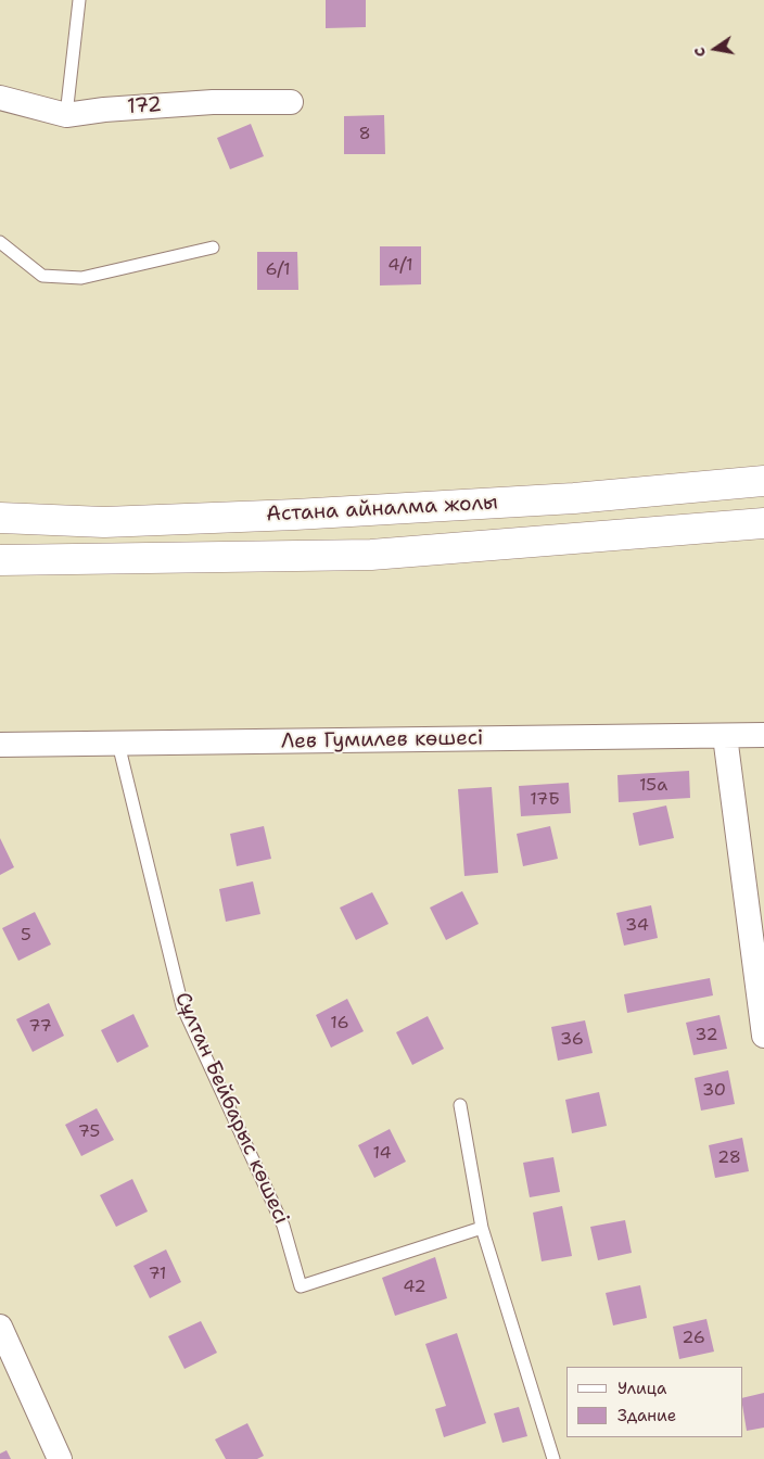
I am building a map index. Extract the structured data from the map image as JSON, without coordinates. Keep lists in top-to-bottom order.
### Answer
{
  "streets": {
    "highway": ["Астана айналма жолы"],
    "street": ["172", "Лев Гумилев көшесі"],
    "lane": ["Сұлтан Бейбарыс көшесі"]
  },
  "crossings": [
    ["Лев Гумилев көшесі", "Сұлтан Бейбарыс көшесі"]
  ],
  "house_numbers": [
    "8",
    "4/1",
    "6/1",
    "15а",
    "17Б",
    "34",
    "5",
    "16",
    "77",
    "32",
    "36",
    "30",
    "75",
    "14",
    "28",
    "71",
    "42",
    "26"
  ],
  "legend": ["Улица", "Здание"],
  "north": "left"
}
